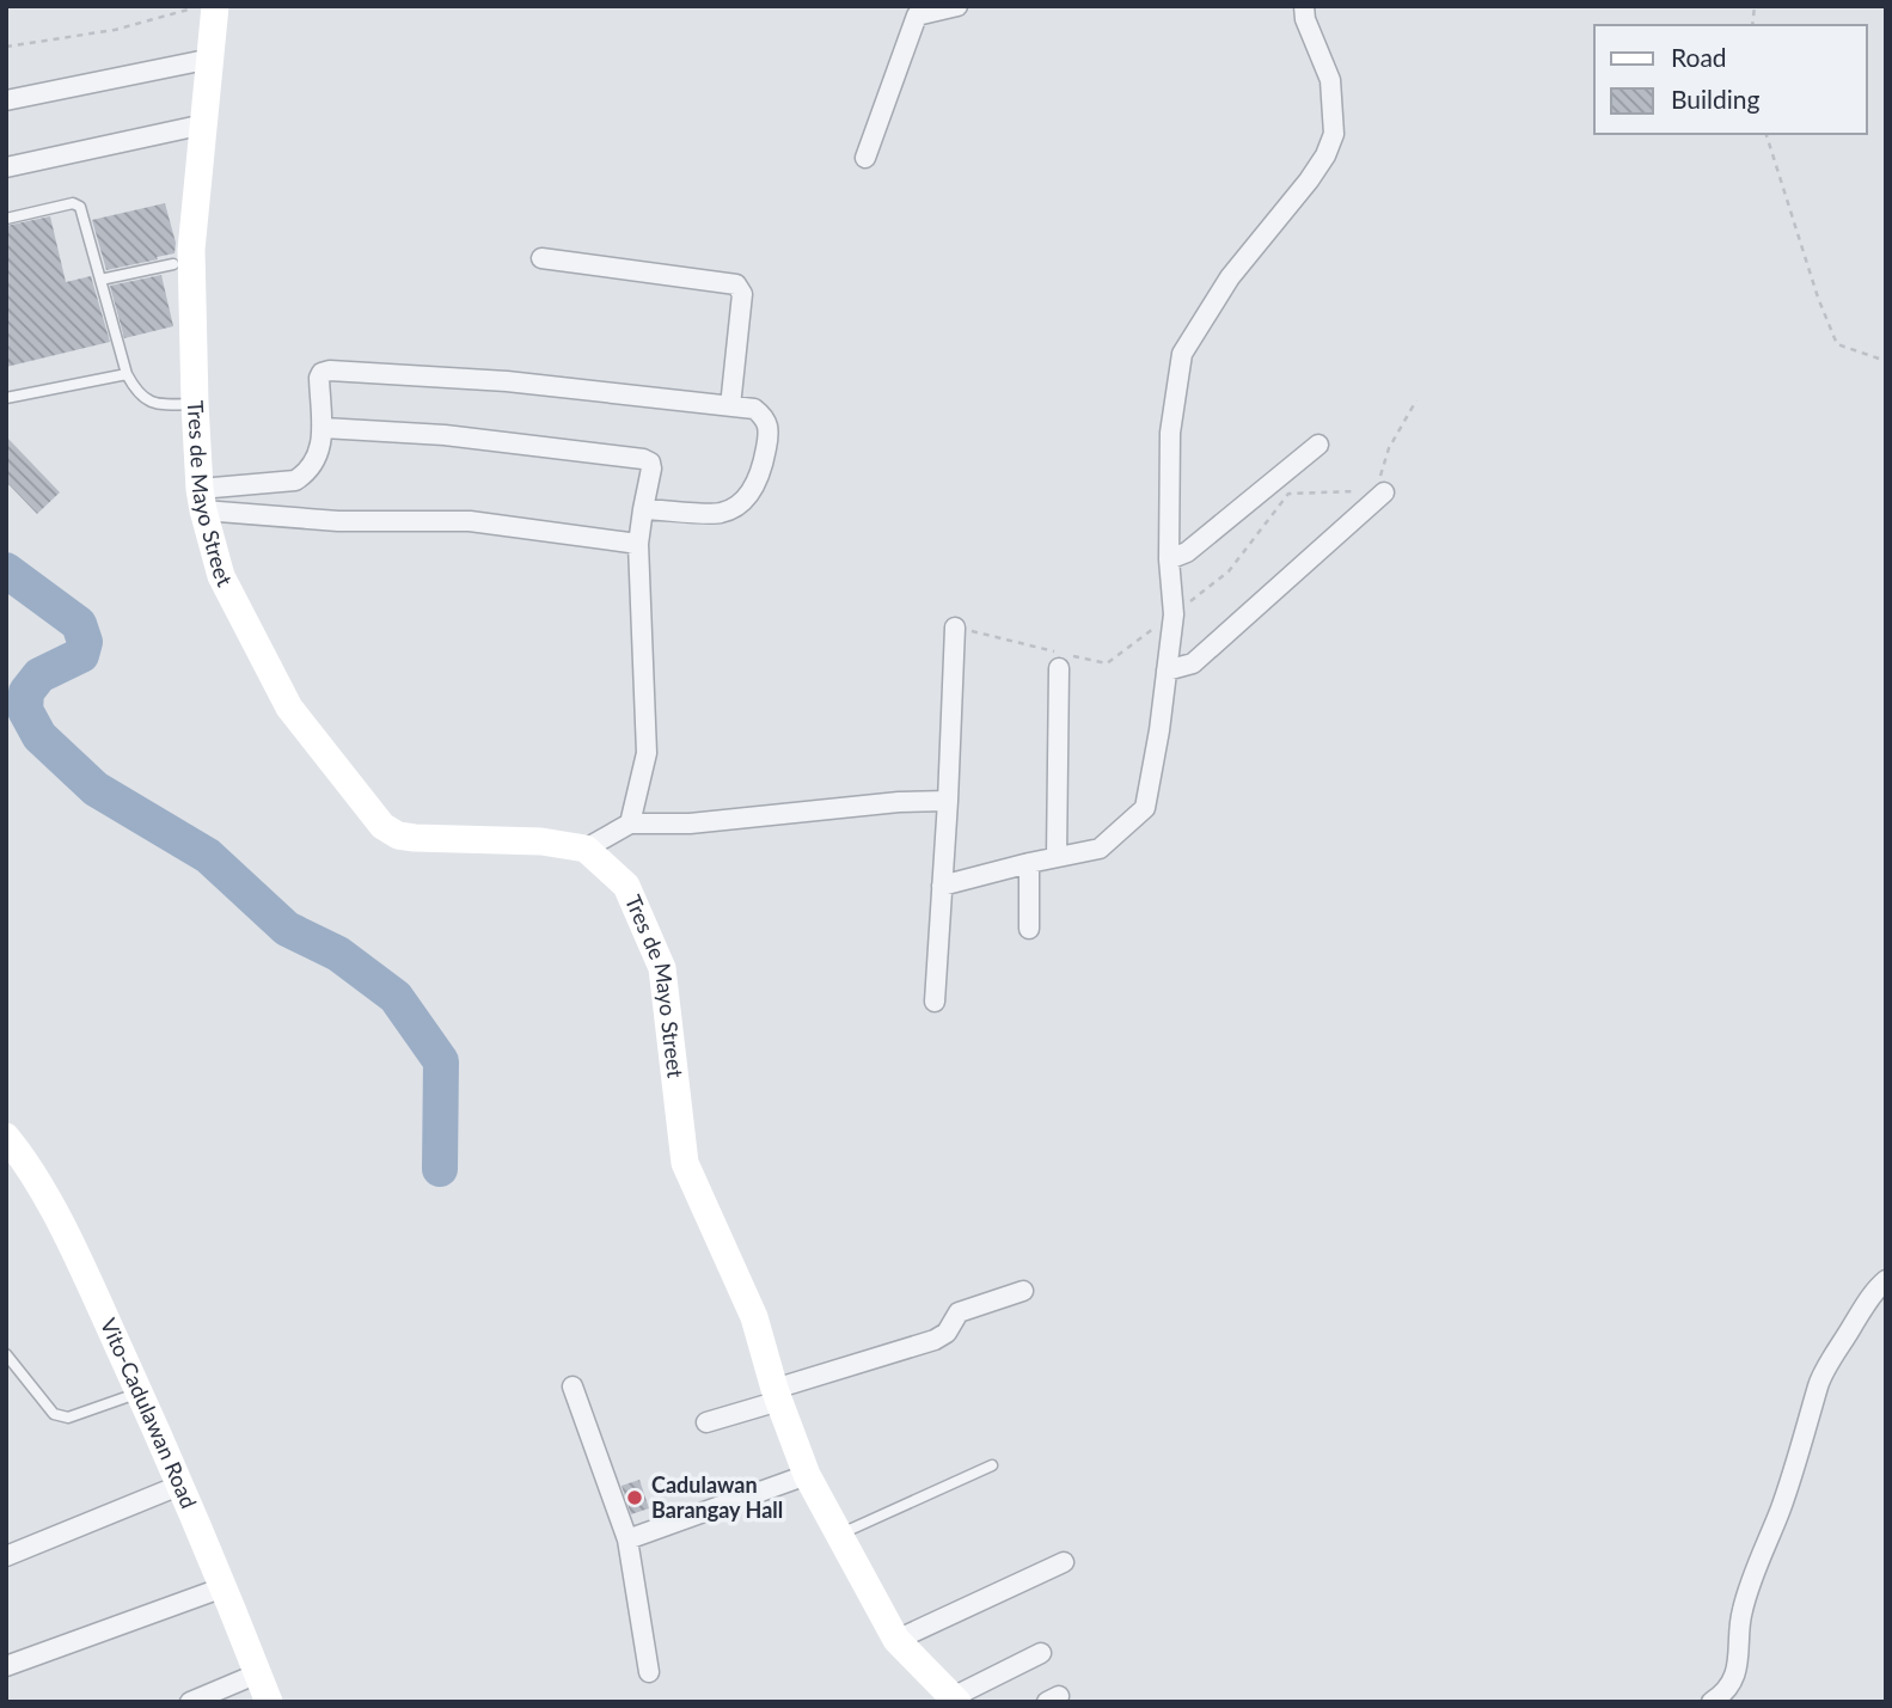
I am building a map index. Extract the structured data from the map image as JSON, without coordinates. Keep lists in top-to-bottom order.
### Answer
{
  "streets": {
    "street": ["Tres de Mayo Street", "Vito-Cadulawan Road"]
  },
  "places": ["Cadulawan Barangay Hall"],
  "legend": ["Road", "Building"]
}
